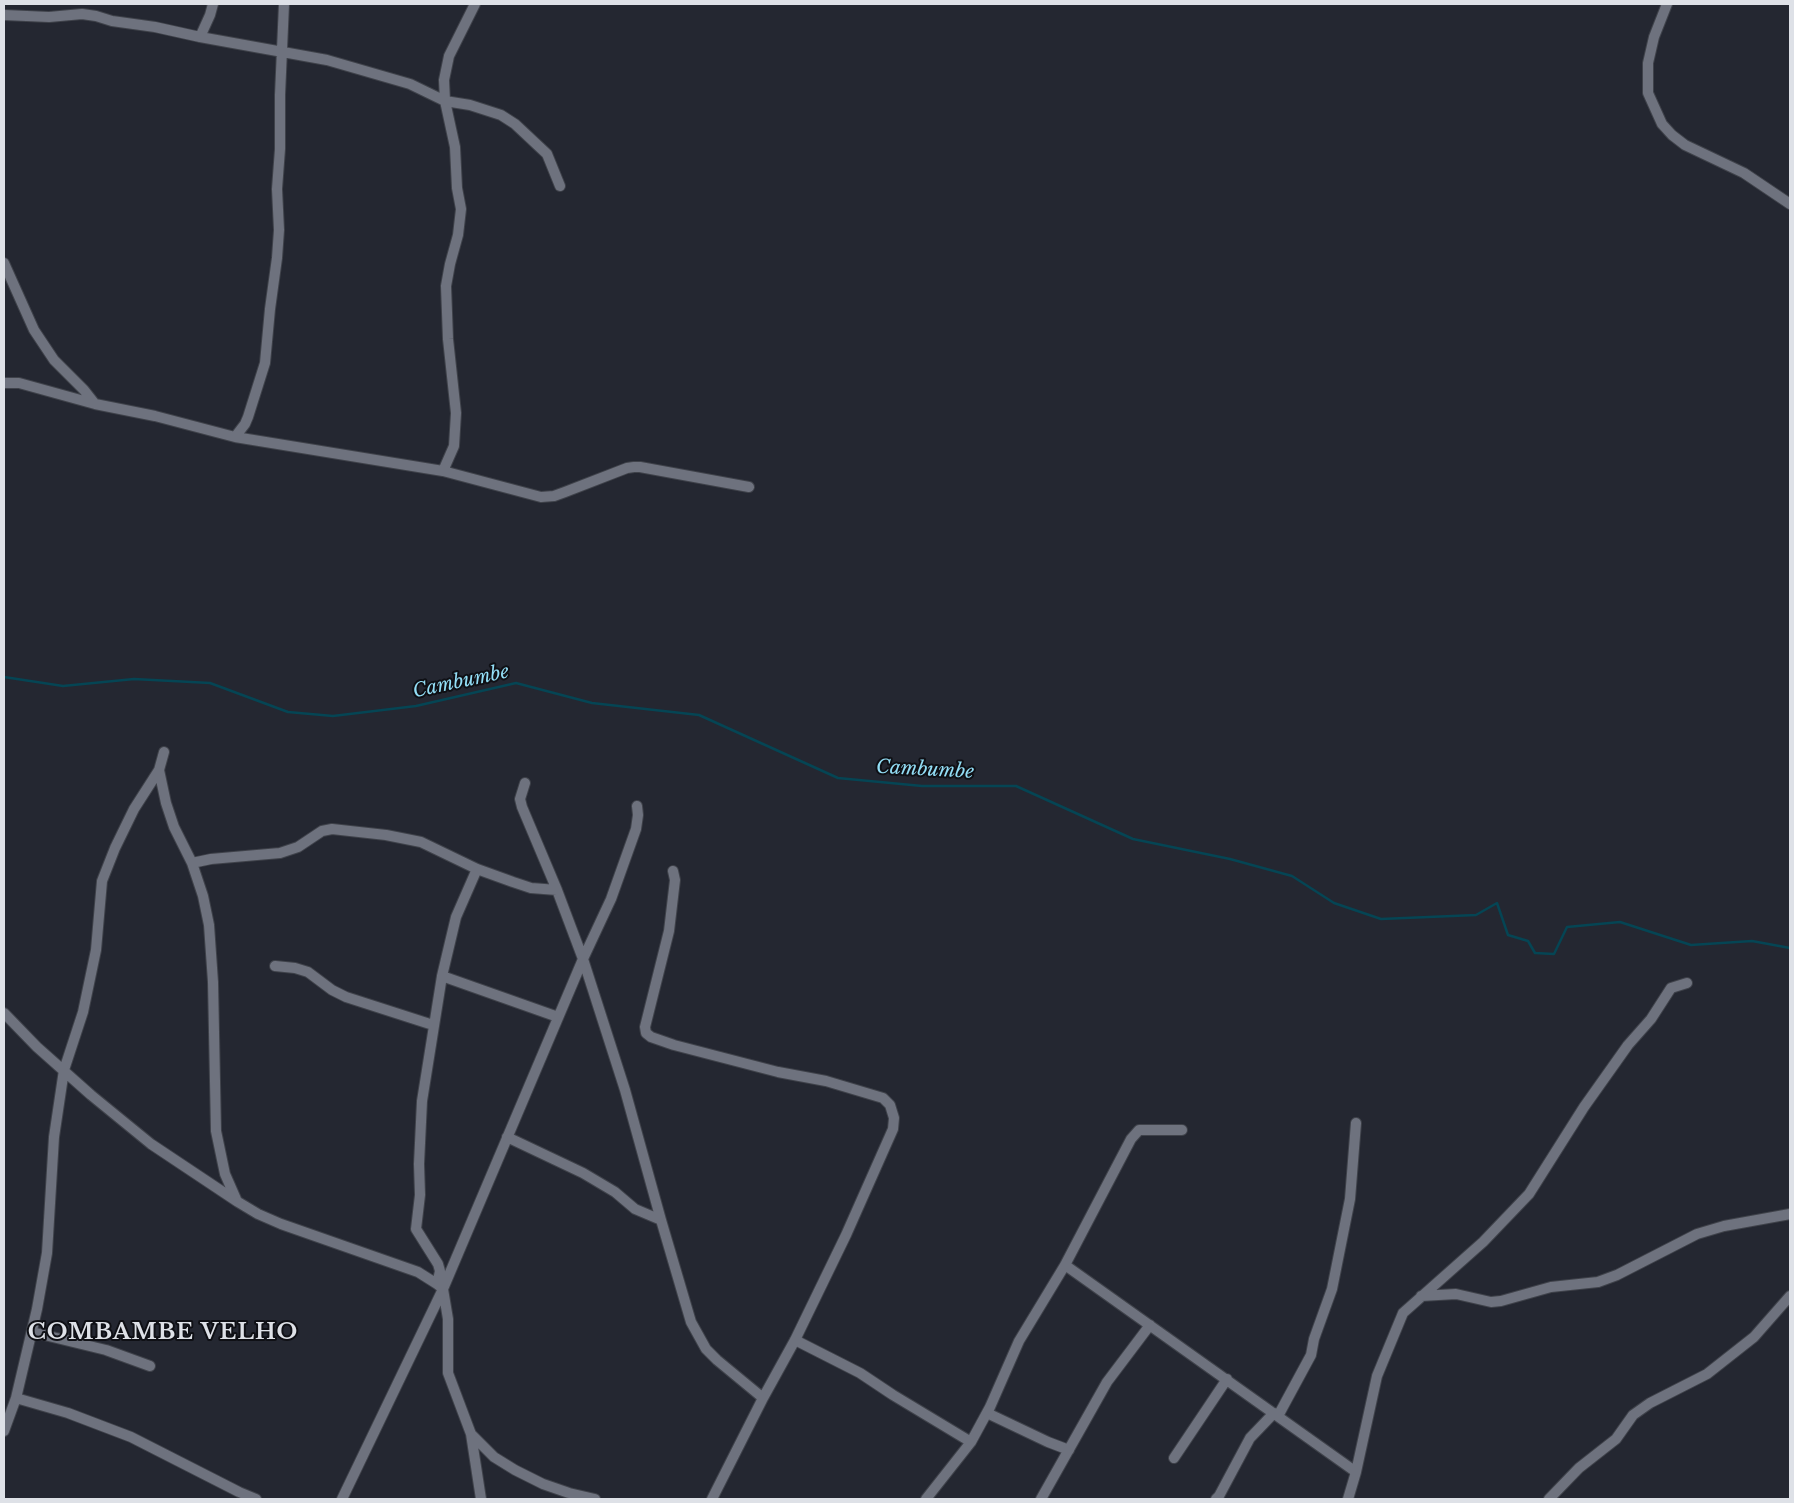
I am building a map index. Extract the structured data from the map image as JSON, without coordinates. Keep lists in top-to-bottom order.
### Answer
{
  "districts": ["COMBAMBE VELHO"],
  "water": ["Cambumbe"]
}
